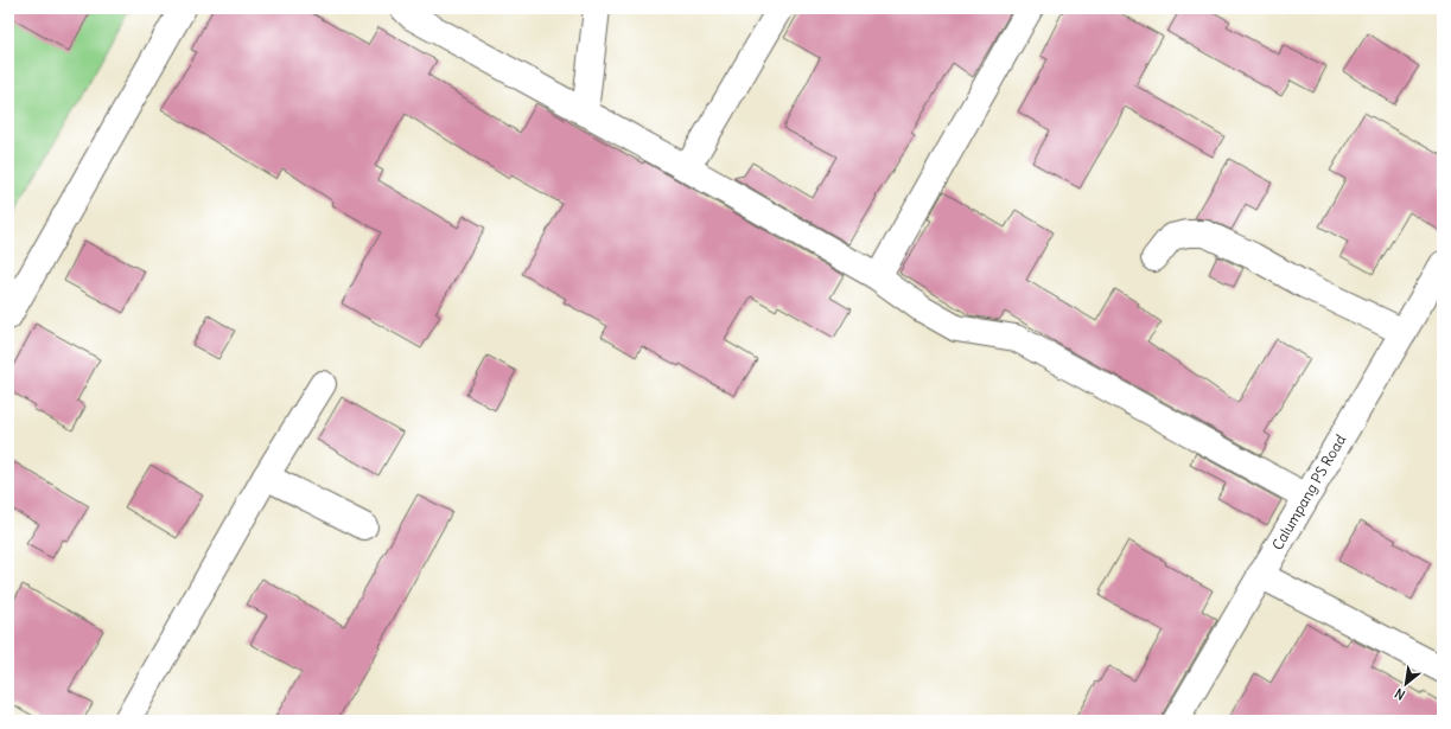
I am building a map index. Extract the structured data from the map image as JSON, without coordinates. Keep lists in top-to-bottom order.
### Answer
{
  "streets": {
    "street": ["Calumpang PS Road"]
  },
  "north": "bottom left"
}
